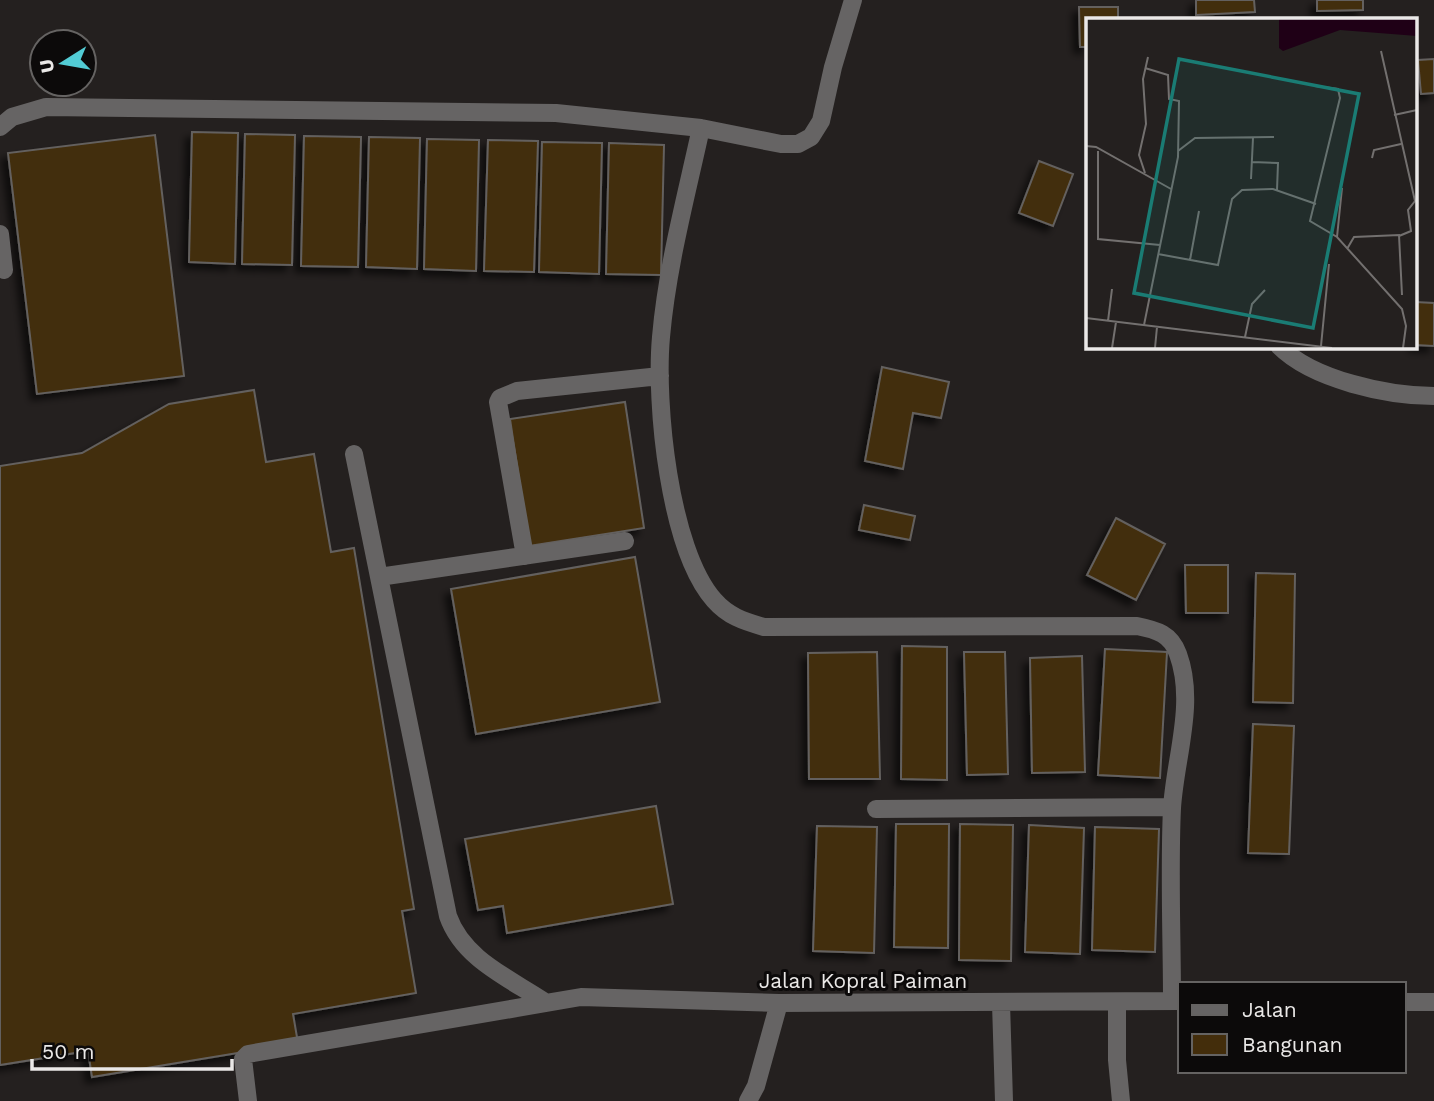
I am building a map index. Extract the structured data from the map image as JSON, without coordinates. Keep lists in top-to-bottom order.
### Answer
{
  "streets": {
    "street": ["Jalan Kopral Paiman"]
  },
  "legend": ["Jalan", "Bangunan"],
  "scale_bar": "50 m",
  "north": "left"
}
